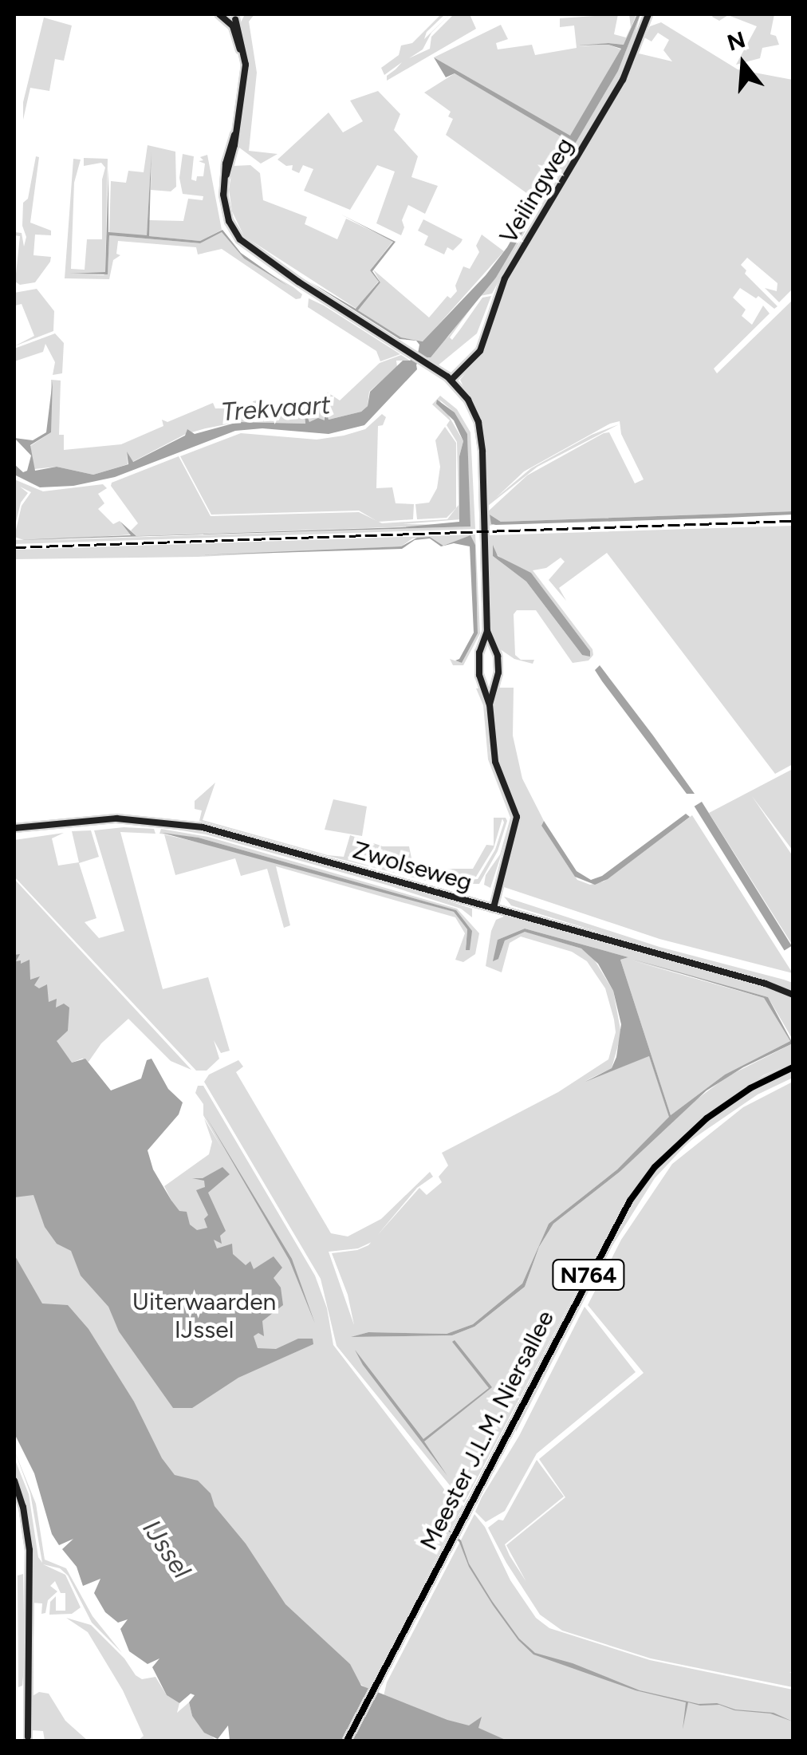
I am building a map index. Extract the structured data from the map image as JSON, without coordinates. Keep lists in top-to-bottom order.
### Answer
{
  "streets": {
    "main road": ["N764", "Meester J.L.M. Niersallee"],
    "street": ["Veilingweg", "Zwolseweg"]
  },
  "water": ["Trekvaart", "IJssel"],
  "parks": ["Uiterwaarden IJssel"],
  "north": "top"
}
